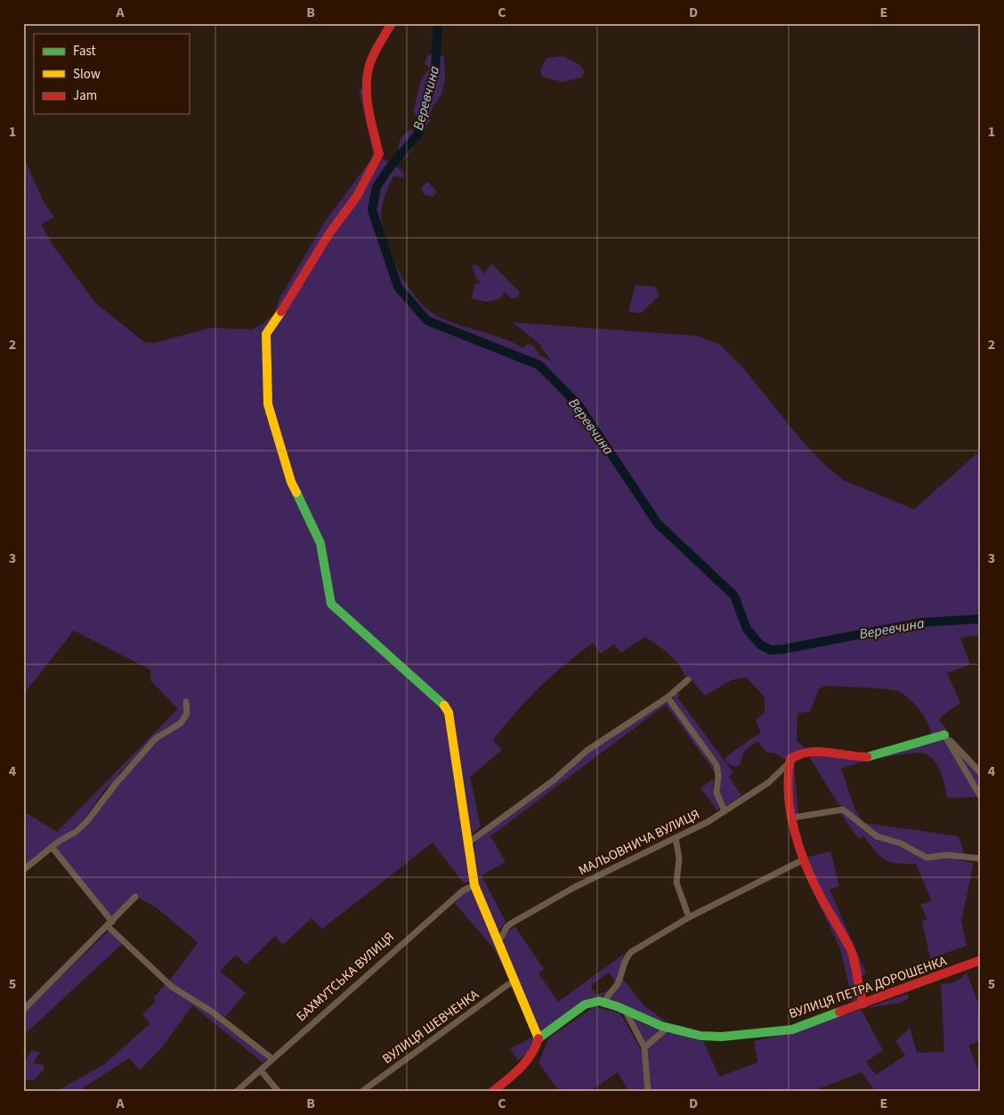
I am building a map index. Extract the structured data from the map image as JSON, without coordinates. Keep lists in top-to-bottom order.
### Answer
{
  "streets": {
    "street": [
      "МАЛЬОВНИЧА ВУЛИЦЯ",
      "БАХМУТСЬКА ВУЛИЦЯ",
      "ВУЛИЦЯ ПЕТРА ДОРОШЕНКА",
      "ВУЛИЦЯ ШЕВЧЕНКА"
    ]
  },
  "water": ["Веревчина"],
  "legend": ["Fast", "Slow", "Jam"],
  "grid": {
    "columns": [
      "A",
      "B",
      "C",
      "D",
      "E"
    ],
    "rows": [
      "1",
      "2",
      "3",
      "4",
      "5"
    ]
  }
}
